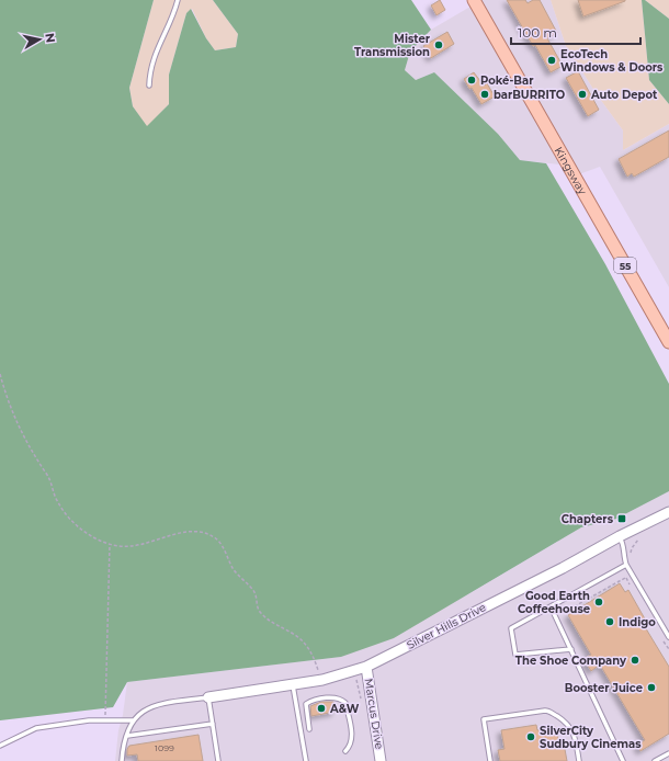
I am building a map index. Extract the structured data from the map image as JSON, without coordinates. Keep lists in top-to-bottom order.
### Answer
{
  "streets": {
    "main road": ["Kingsway", "55"],
    "street": ["Silver Hills Drive", "Marcus Drive"]
  },
  "crossings": [
    ["Silver Hills Drive", "Marcus Drive"]
  ],
  "places": {
    "other": [
      "Mister Transmission",
      "EcoTech Windows & Doors",
      "Poké-Bar",
      "barBURRITO",
      "Auto Depot",
      "Good Earth Coffeehouse",
      "Indigo",
      "The Shoe Company",
      "Booster Juice",
      "A&W",
      "SilverCity Sudbury Cinemas"
    ],
    "transit": ["Chapters"]
  },
  "house_numbers": ["1099"],
  "scale_bar": "100 m",
  "north": "right"
}
